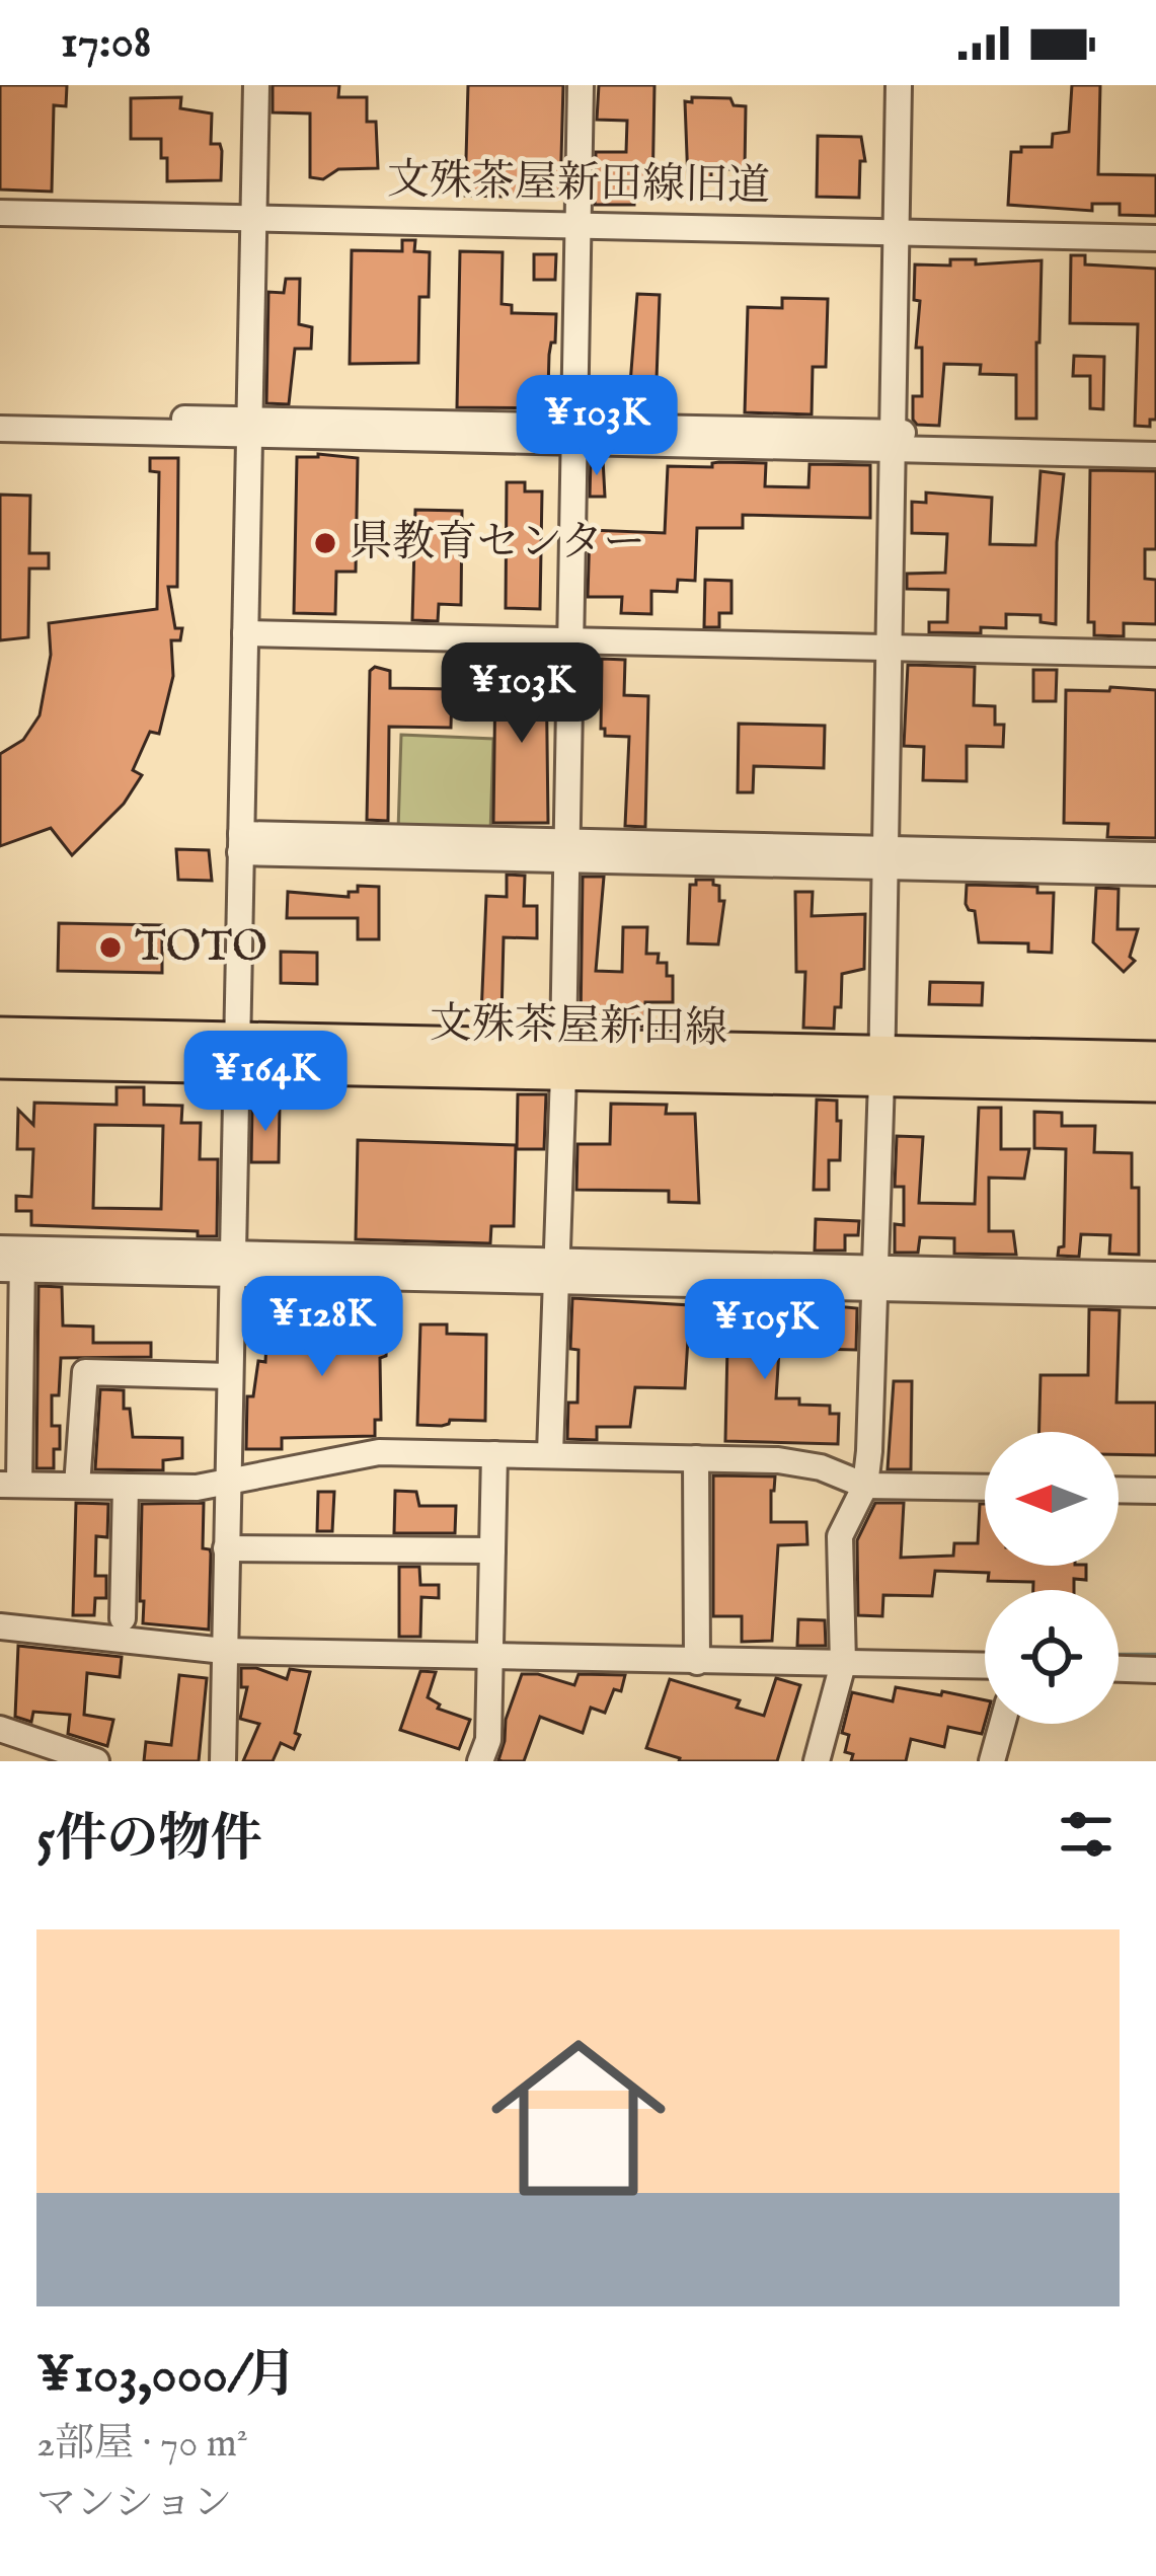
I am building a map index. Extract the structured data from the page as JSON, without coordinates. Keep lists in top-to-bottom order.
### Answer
{
  "streets": {
    "main road": ["文殊茶屋新田線"],
    "street": ["文殊茶屋新田線旧道"]
  },
  "places": ["県教育センター", "TOTO"],
  "north": "left",
  "page": {
    "status": "17:08",
    "price": [
      "¥103K",
      "¥103K",
      "¥164K",
      "¥128K",
      "¥105K"
    ],
    "heading": "5件の物件",
    "list": [
      {
        "name": "¥103,000/月",
        "note": "2部屋 · 70 m² · マンション"
      }
    ]
  }
}
